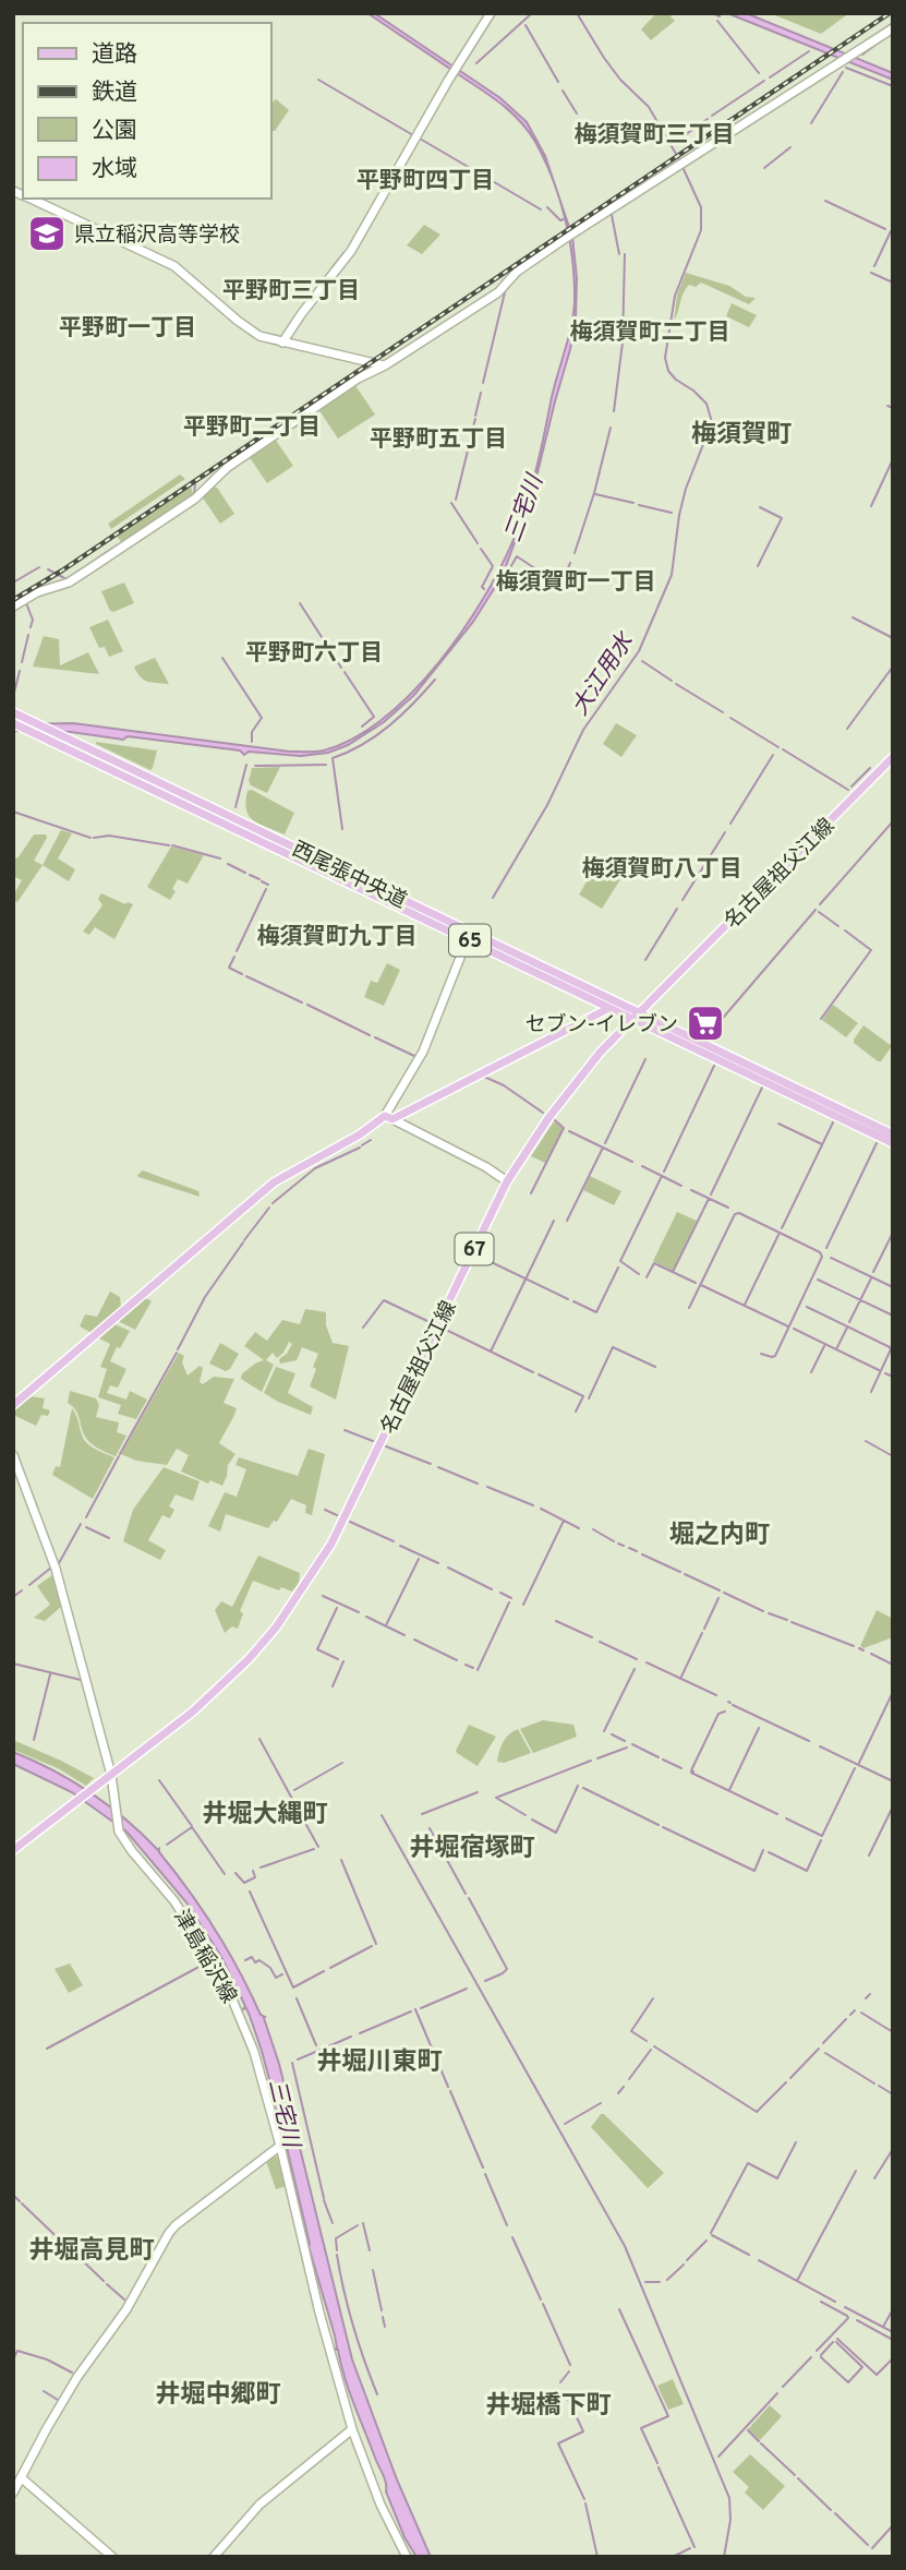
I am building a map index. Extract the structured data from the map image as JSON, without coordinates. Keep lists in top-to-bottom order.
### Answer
{
  "streets": {
    "main road": [
      "名古屋祖父江線",
      "西尾張中央道",
      "65",
      "67"
    ],
    "street": ["津島稲沢線"]
  },
  "crossings": [
    ["名古屋祖父江線", "西尾張中央道"],
    ["名古屋祖父江線", "津島稲沢線"]
  ],
  "districts": [
    "梅須賀町三丁目",
    "平野町四丁目",
    "平野町三丁目",
    "平野町一丁目",
    "梅須賀町二丁目",
    "平野町二丁目",
    "梅須賀町",
    "平野町五丁目",
    "梅須賀町一丁目",
    "平野町六丁目",
    "梅須賀町八丁目",
    "梅須賀町九丁目",
    "堀之内町",
    "井堀大縄町",
    "井堀宿塚町",
    "井堀川東町",
    "井堀高見町",
    "井堀中郷町",
    "井堀橋下町"
  ],
  "water": ["三宅川", "大江用水"],
  "places": {
    "school or university": ["県立稲沢高等学校"],
    "supermarket": ["セブン-イレブン"]
  },
  "legend": [
    "道路",
    "鉄道",
    "公園",
    "水域"
  ]
}
